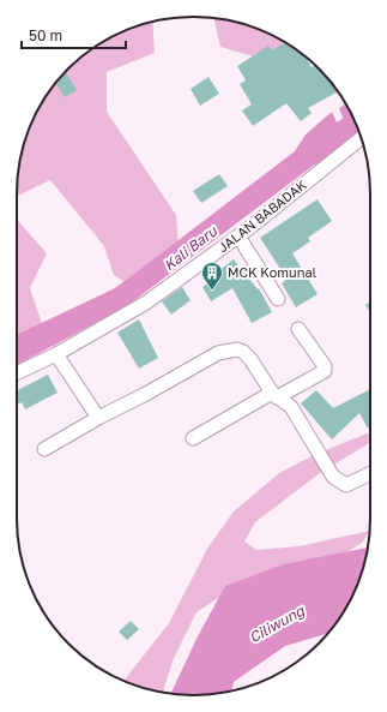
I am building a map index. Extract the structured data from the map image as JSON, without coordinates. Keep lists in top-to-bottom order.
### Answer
{
  "streets": {
    "street": ["JALAN BABADAK"]
  },
  "water": ["Kali Baru", "Ciliwung"],
  "places": {
    "building": ["MCK Komunal"]
  },
  "scale_bar": "50 m"
}
